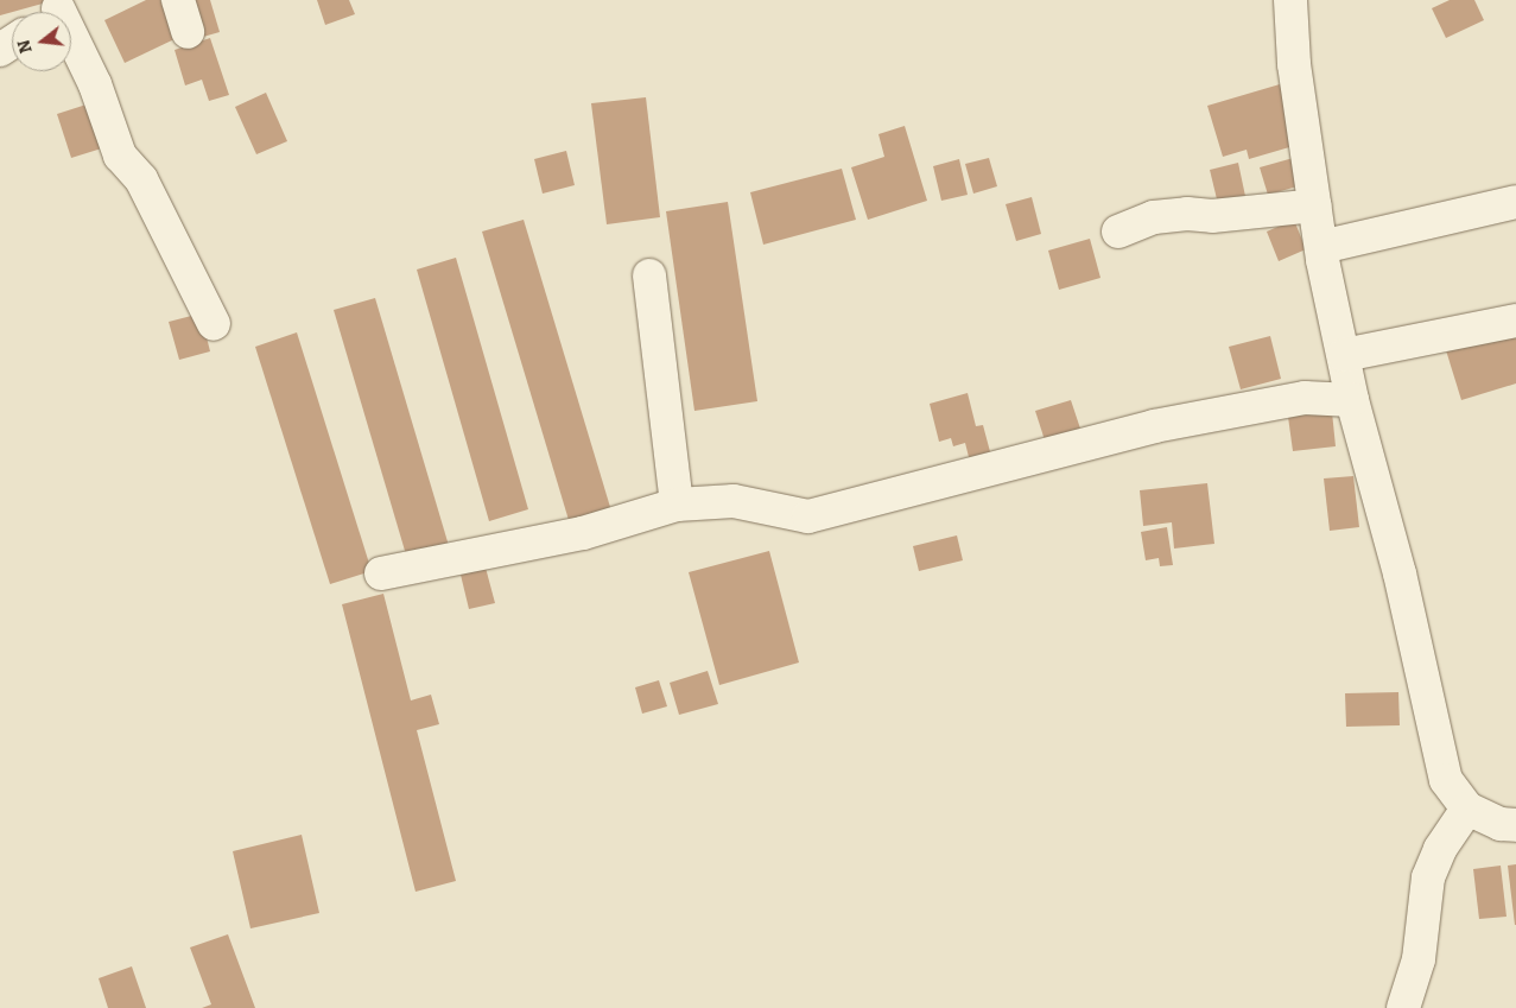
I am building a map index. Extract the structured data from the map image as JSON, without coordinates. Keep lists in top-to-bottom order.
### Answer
{
  "north": "left"
}
